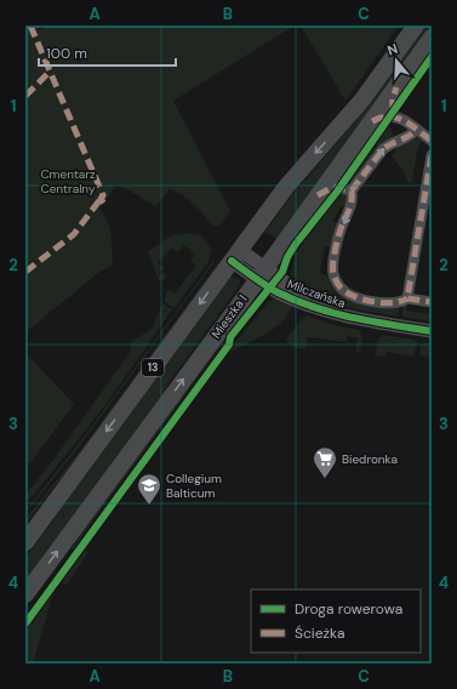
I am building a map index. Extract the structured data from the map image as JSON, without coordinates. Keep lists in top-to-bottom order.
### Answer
{
  "streets": {
    "main road": ["Mieszka I", "13"],
    "street": ["Milczańska"]
  },
  "crossings": [
    ["Milczańska", "Mieszka I"],
    ["Milczańska", "13"]
  ],
  "parks": ["Cmentarz Centralny"],
  "places": {
    "supermarket": ["Biedronka"],
    "school or university": ["Collegium Balticum"]
  },
  "legend": ["Droga rowerowa", "Ścieżka"],
  "scale_bar": "100 m",
  "north": "top",
  "grid": {
    "columns": ["A", "B", "C"],
    "rows": [
      "1",
      "2",
      "3",
      "4"
    ]
  }
}
